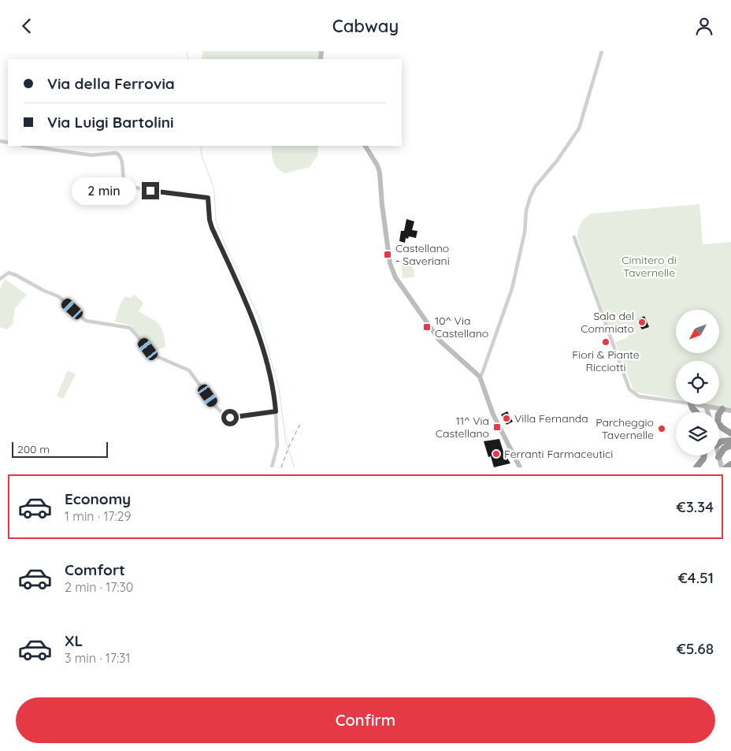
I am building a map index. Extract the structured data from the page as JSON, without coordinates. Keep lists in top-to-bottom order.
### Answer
{
  "parks": ["Cimitero di Tavernelle"],
  "places": {
    "transit": ["Castellano - Saveriani", "10^ Via Castellano", "11^ Via Castellano"],
    "other": [
      "Sala del Commiato",
      "Fiori & Piante Ricciotti",
      "Villa Fernanda",
      "Parcheggio Tavernelle",
      "Ferranti Farmaceutici"
    ]
  },
  "scale_bar": "200 m",
  "north": "bottom left",
  "page": {
    "header": "Cabway",
    "banner": ["Via della Ferrovia", "Via Luigi Bartolini"],
    "bubble": "2 min",
    "scale": "200 m",
    "list": [
      {
        "name": "Economy",
        "note": "1 min · 17:29",
        "value": "€3.34"
      },
      {
        "name": "Comfort",
        "note": "2 min · 17:30",
        "value": "€4.51"
      },
      {
        "name": "XL",
        "note": "3 min · 17:31",
        "value": "€5.68"
      }
    ],
    "buttons": "Confirm"
  }
}
